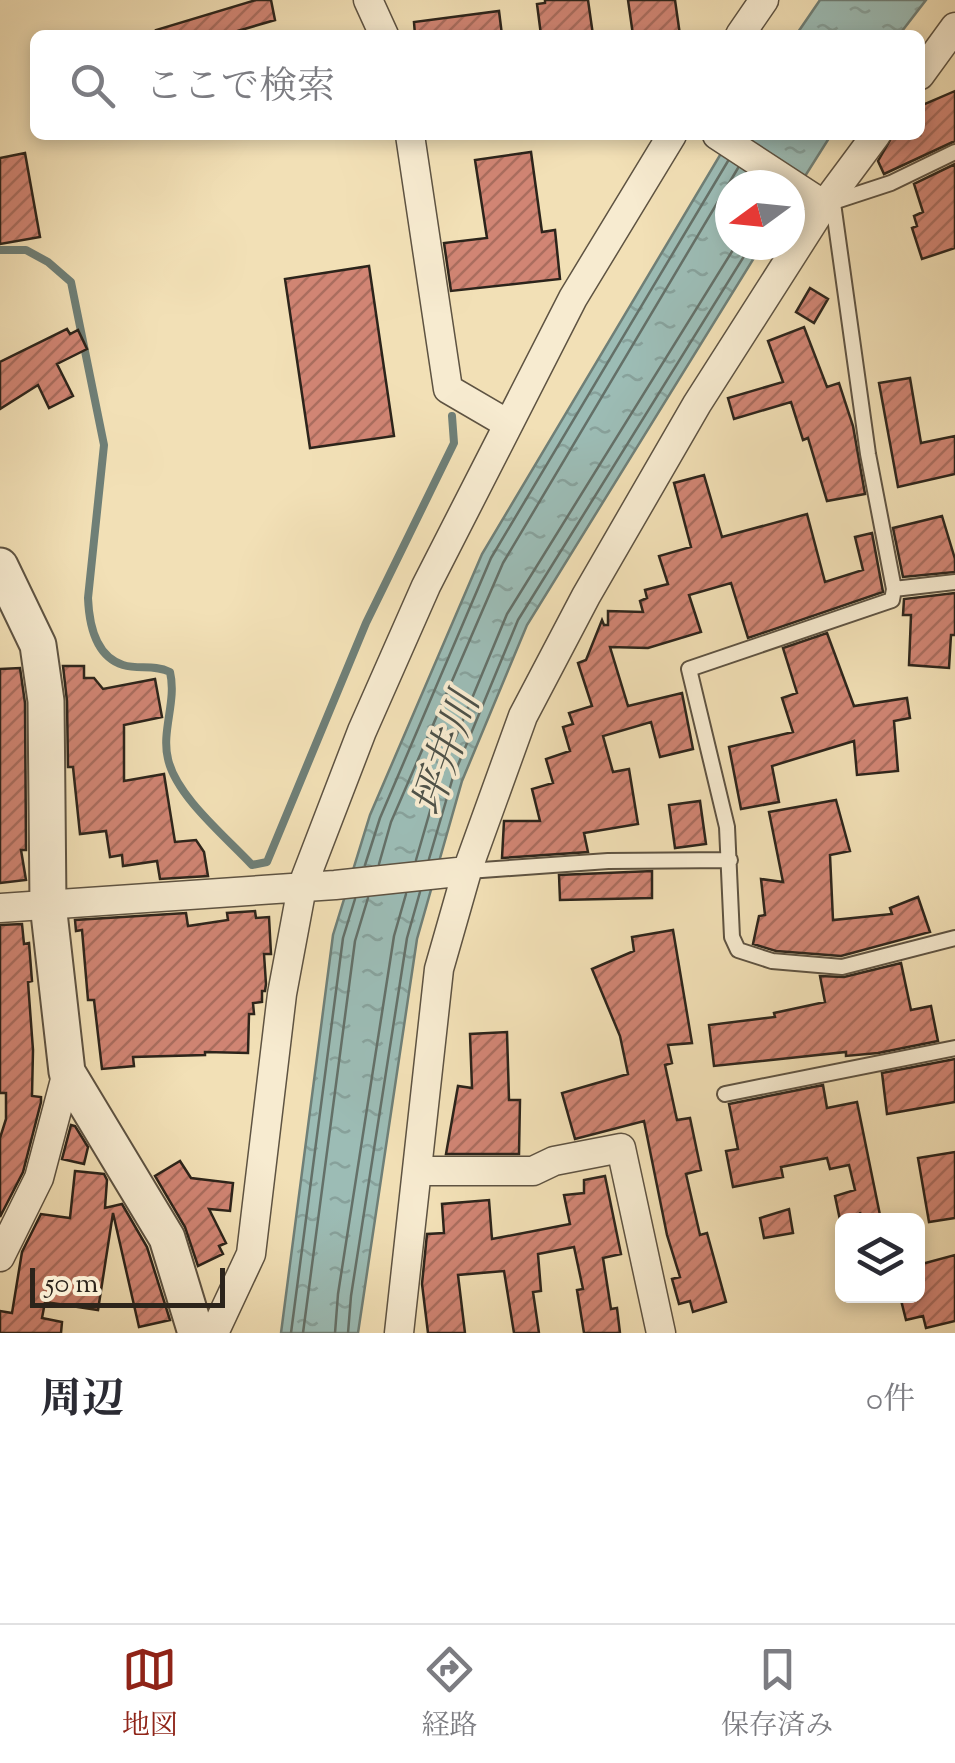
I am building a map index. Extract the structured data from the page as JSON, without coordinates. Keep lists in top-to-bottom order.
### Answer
{
  "water": ["坪井川"],
  "scale_bar": "50 m",
  "north": "left",
  "page": {
    "search": "ここで検索",
    "scale": "50 m",
    "heading": ["周辺", "0件"],
    "nav": ["地図", "経路", "保存済み"]
  }
}
